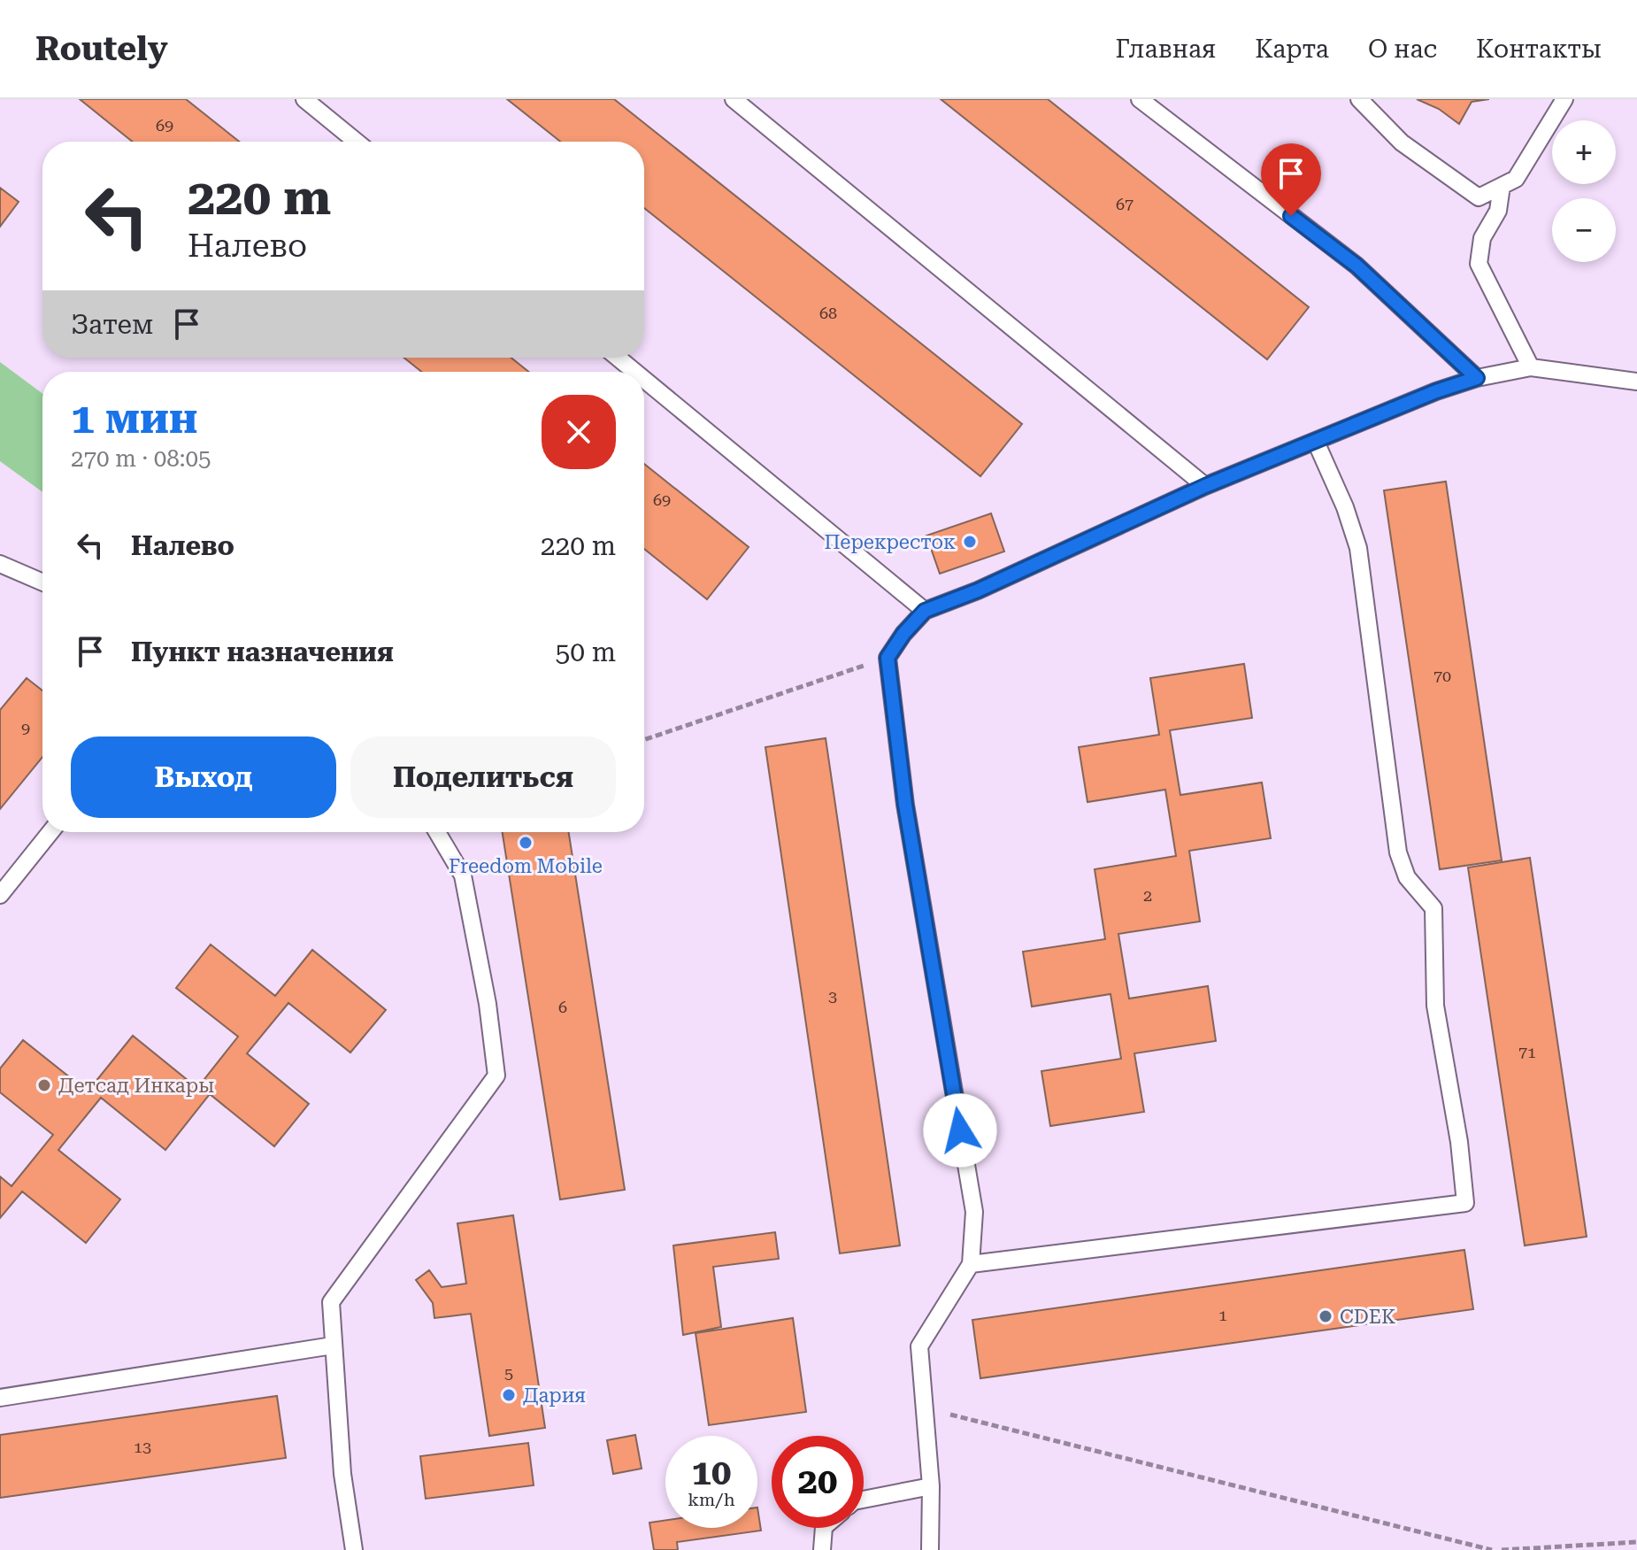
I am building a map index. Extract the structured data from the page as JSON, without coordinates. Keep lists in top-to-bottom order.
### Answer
{
  "places": [
    "Перекресток",
    "Freedom Mobile",
    "Детсад Инкары",
    "CDEK",
    "Дария"
  ],
  "house_numbers": [
    "69",
    "67",
    "68",
    "69",
    "70",
    "9",
    "2",
    "3",
    "6",
    "71",
    "1",
    "5",
    "13"
  ],
  "page": {
    "header": "Routely",
    "nav": [
      "Главная",
      "Карта",
      "О нас",
      "Контакты"
    ],
    "map_buttons": ["+", "−"],
    "turn": ["220 m", "Налево"],
    "then": "Затем",
    "heading": ["1 мин", "270 m · 08:05"],
    "list": [
      {
        "name": "Налево",
        "value": "220 m"
      },
      {
        "name": "Пункт назначения",
        "value": "50 m"
      }
    ],
    "buttons": ["Выход", "Поделиться"],
    "speed": "10 km/h",
    "limit": "20"
  }
}
